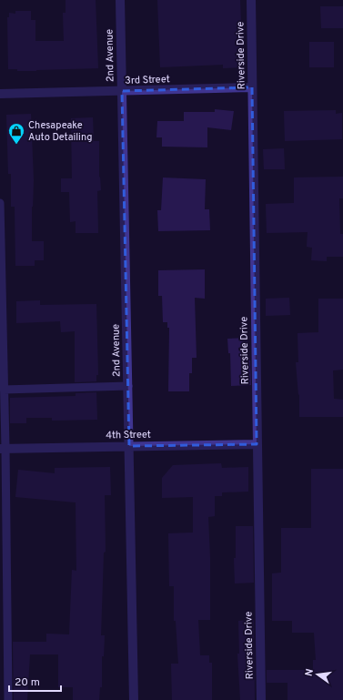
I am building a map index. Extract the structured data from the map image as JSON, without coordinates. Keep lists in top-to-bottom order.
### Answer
{
  "streets": {
    "street": [
      "2nd Avenue",
      "Riverside Drive",
      "3rd Street",
      "4th Street"
    ]
  },
  "crossings": [
    ["2nd Avenue", "3rd Street"],
    ["2nd Avenue", "4th Street"],
    ["Riverside Drive", "3rd Street"],
    ["Riverside Drive", "4th Street"]
  ],
  "places": {
    "shop": ["Chesapeake Auto Detailing"]
  },
  "scale_bar": "20 m",
  "north": "left"
}
